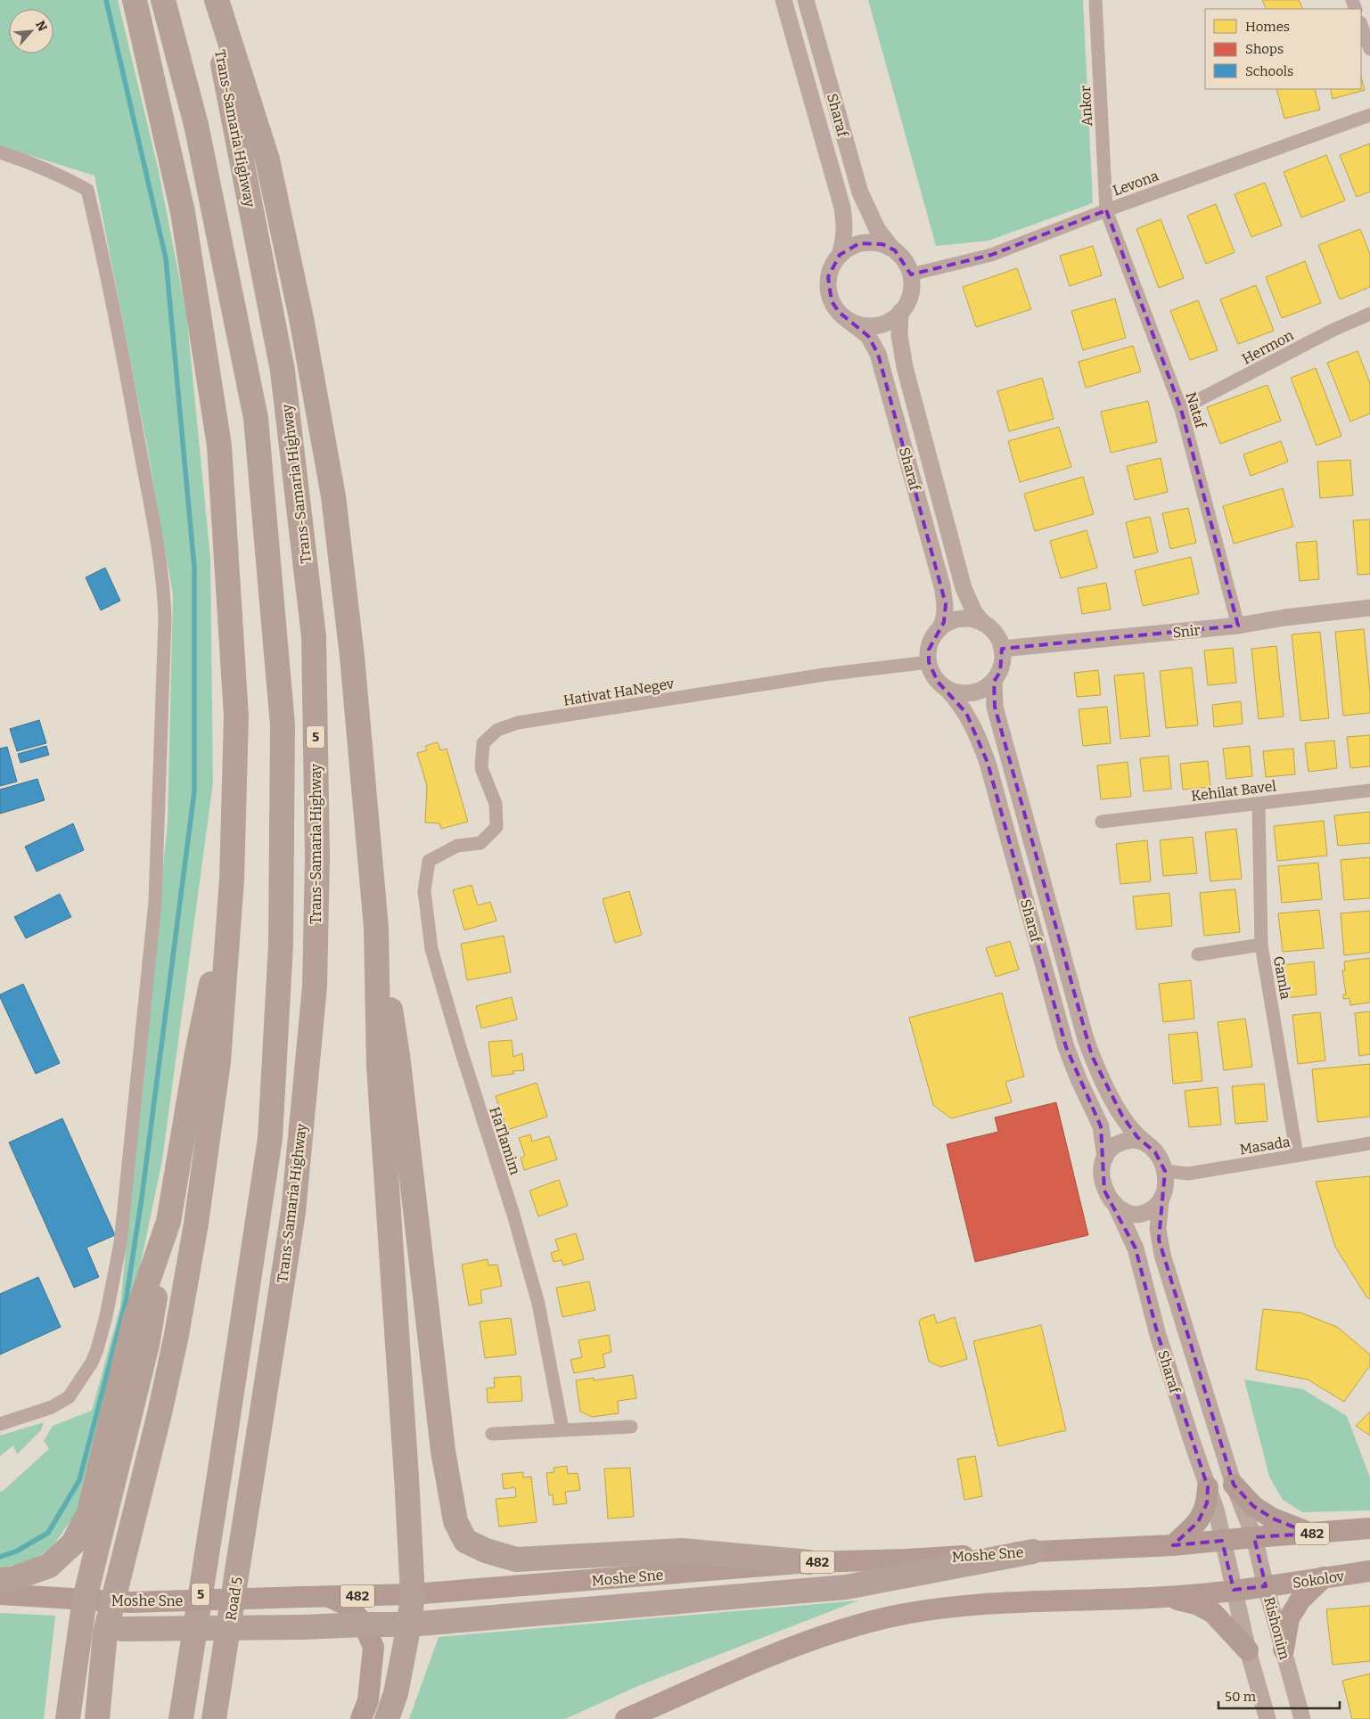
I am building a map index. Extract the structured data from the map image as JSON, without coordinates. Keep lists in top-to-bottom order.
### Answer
{
  "streets": {
    "highway": ["5", "Road 5"],
    "main road": ["482", "Moshe Sne", "Sokolov"],
    "street": [
      "Ankor",
      "Sharaf",
      "Levona",
      "Hermon",
      "Nataf",
      "Snir",
      "Hativat HaNegev",
      "Kehilat Bavel",
      "Gamla",
      "HaTlamim",
      "Masada",
      "Rishonim"
    ]
  },
  "crossings": [
    ["Ankor", "Levona"],
    ["Ankor", "Nataf"],
    ["Sharaf", "Levona"],
    ["Sharaf", "Snir"],
    ["Sharaf", "Hativat HaNegev"],
    ["Sharaf", "Masada"],
    ["Sharaf", "482"],
    ["Sharaf", "Moshe Sne"],
    ["Sharaf", "Rishonim"],
    ["Levona", "Nataf"],
    ["Hermon", "Nataf"],
    ["Nataf", "Snir"],
    ["Snir", "Hativat HaNegev"],
    ["Hativat HaNegev", "HaTlamim"],
    ["Kehilat Bavel", "Gamla"],
    ["Gamla", "Masada"],
    ["482", "Moshe Sne"],
    ["482", "Rishonim"],
    ["Moshe Sne", "Rishonim"],
    ["Sokolov", "Rishonim"]
  ],
  "legend": ["Homes", "Shops", "Schools"],
  "scale_bar": "50 m",
  "north": "top right"
}
